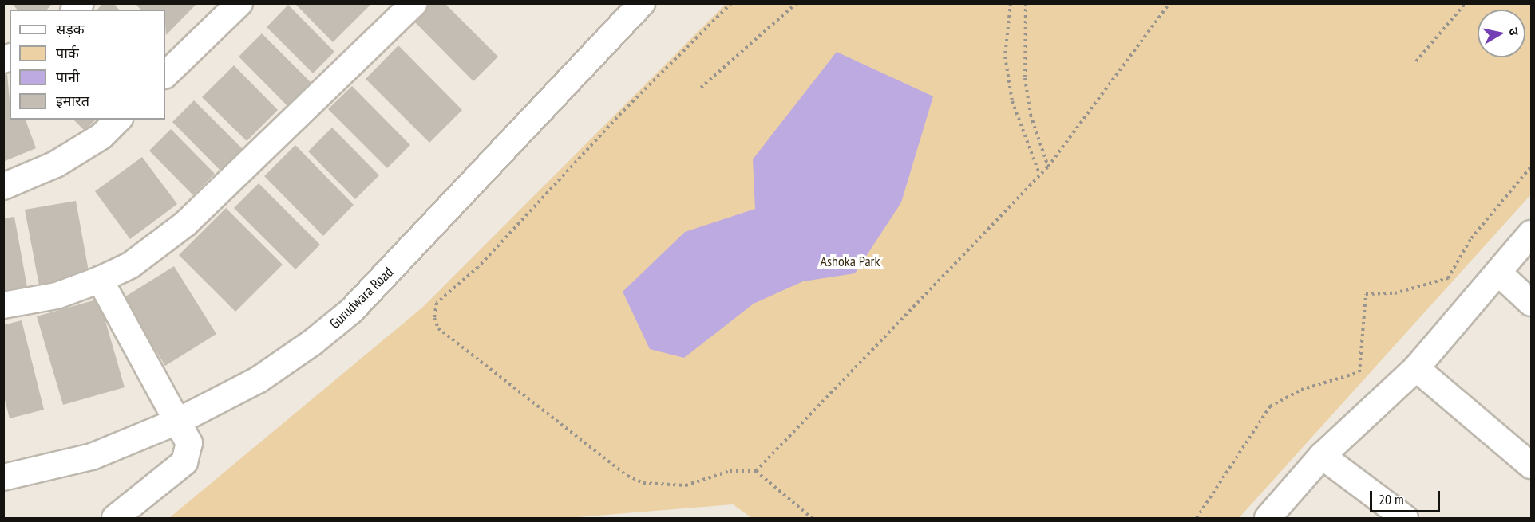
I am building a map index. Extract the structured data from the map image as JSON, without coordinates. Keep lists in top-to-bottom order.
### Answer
{
  "streets": {
    "street": ["Gurudwara Road"]
  },
  "parks": ["Ashoka Park"],
  "legend": [
    "सड़क",
    "पार्क",
    "पानी",
    "इमारत"
  ],
  "scale_bar": "20 m",
  "north": "right"
}
